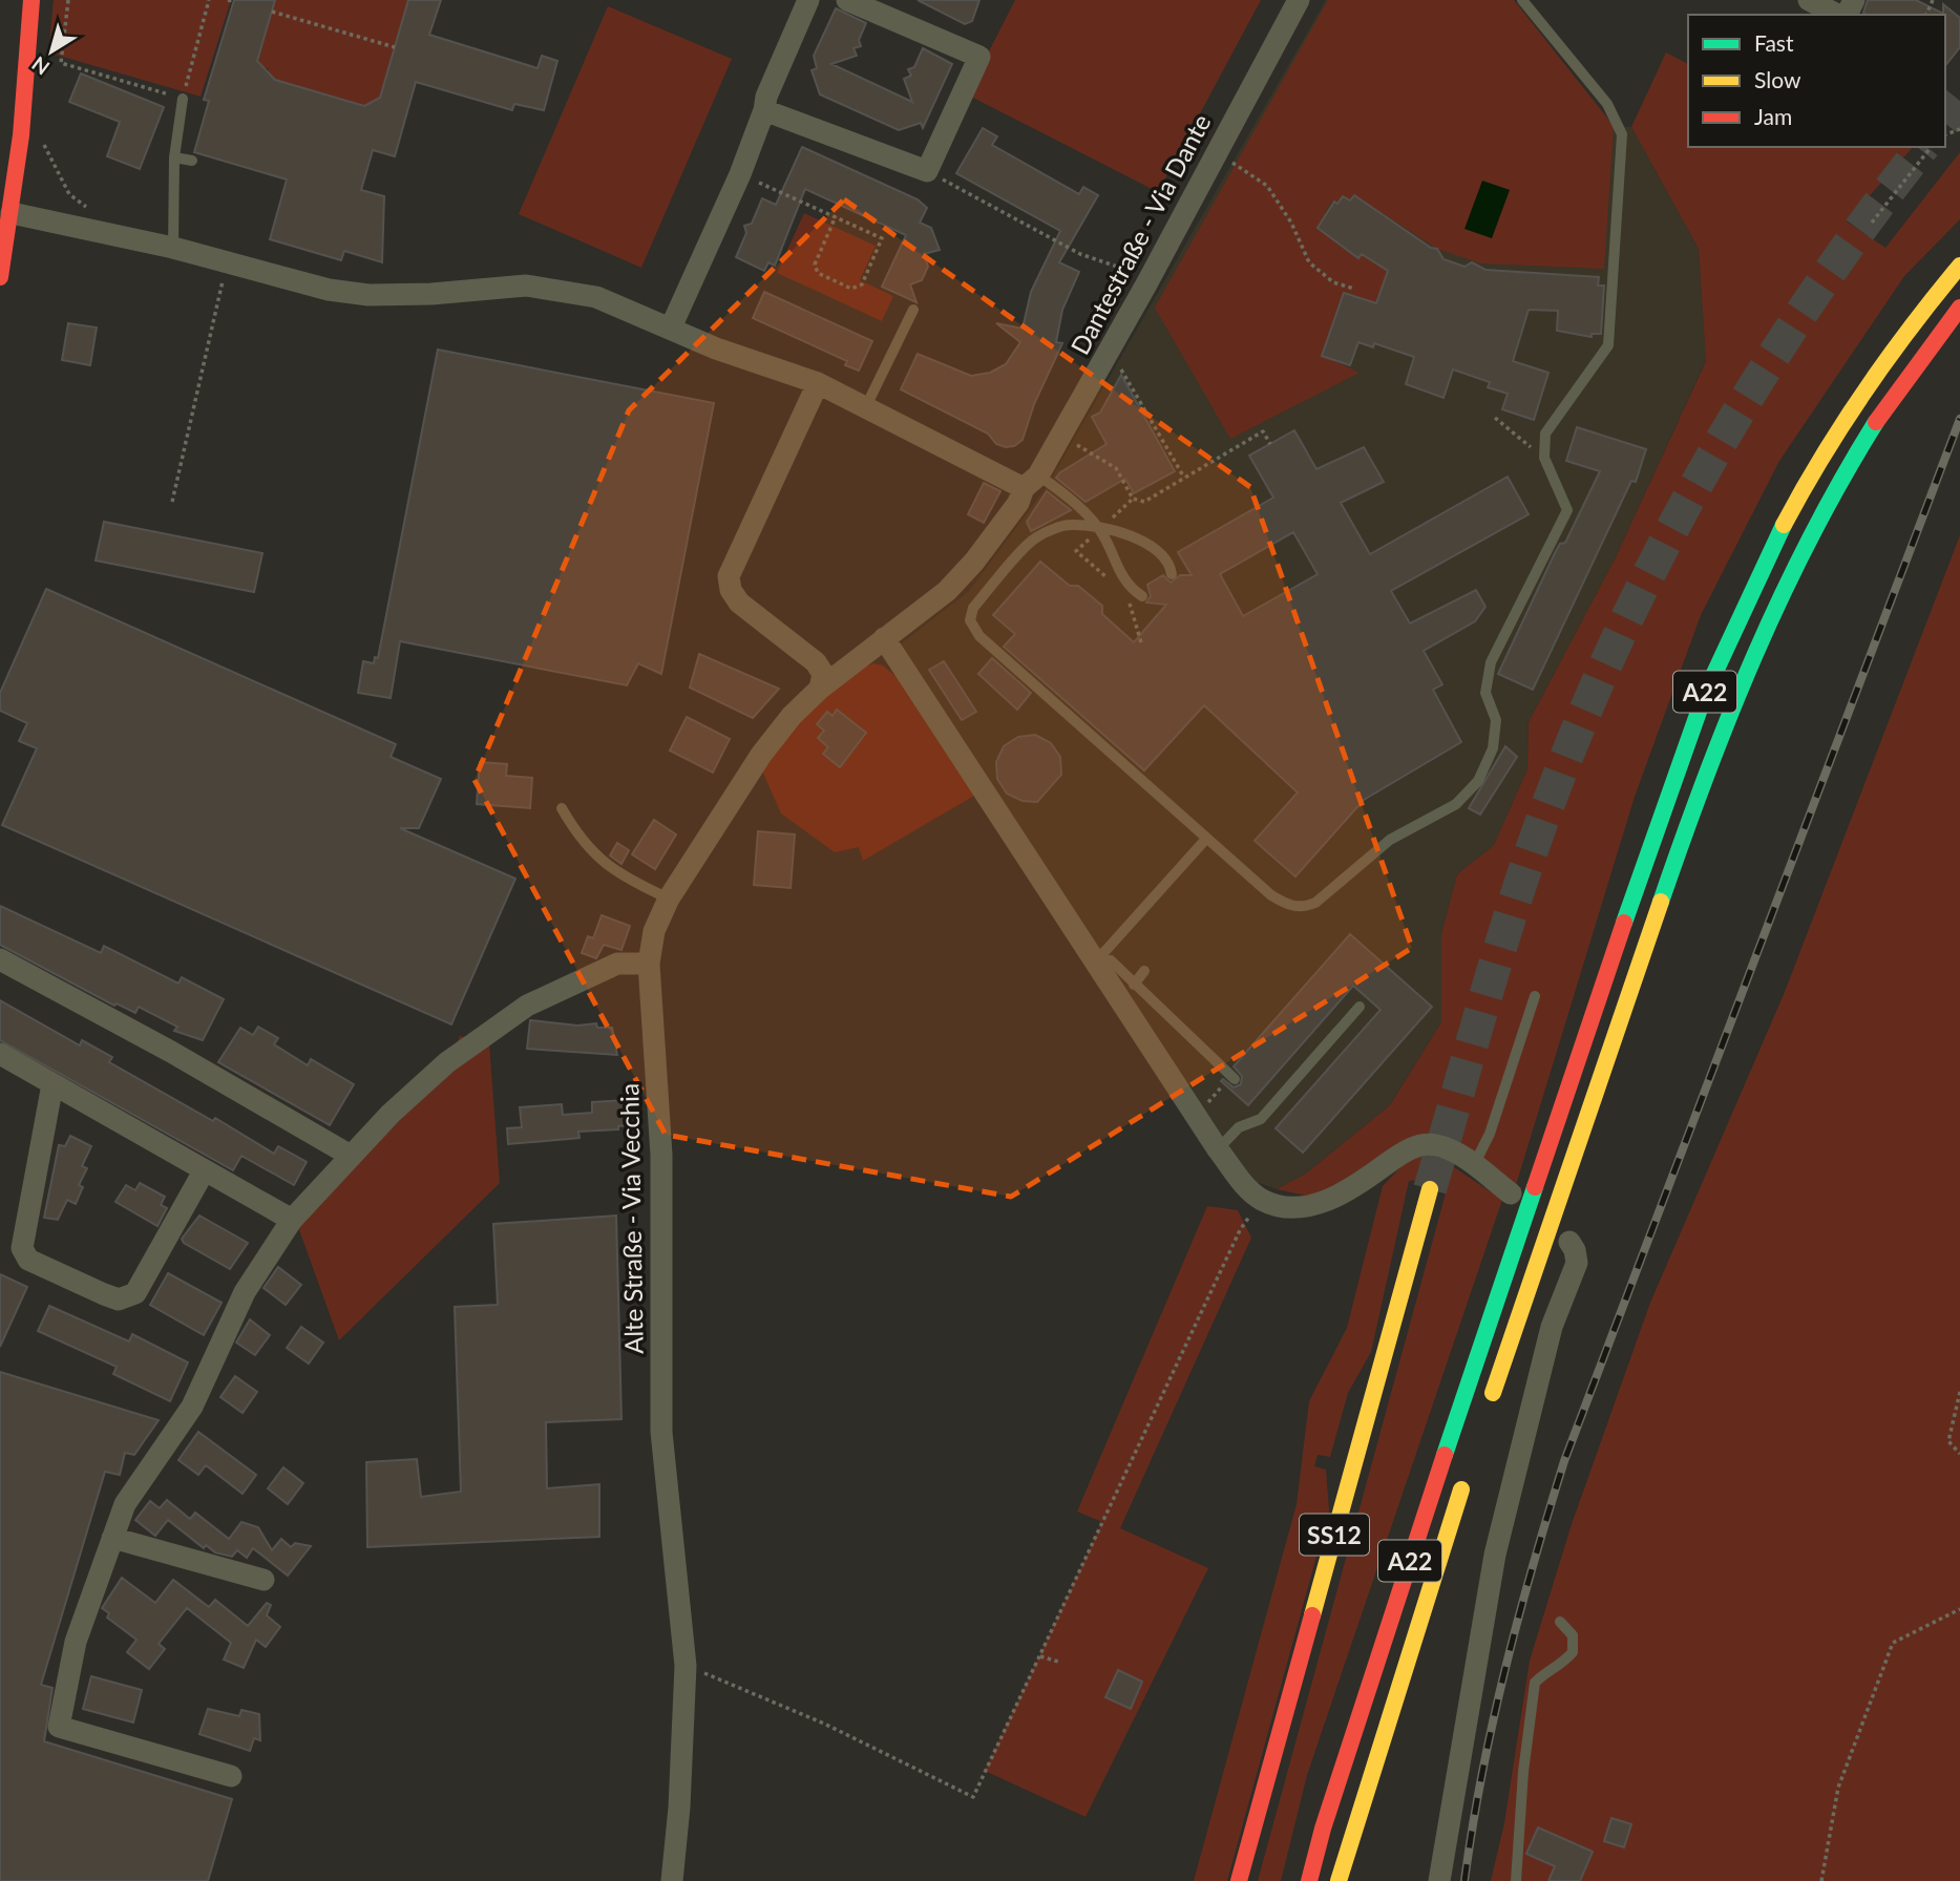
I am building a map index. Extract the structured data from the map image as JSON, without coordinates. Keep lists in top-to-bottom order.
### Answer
{
  "streets": {
    "main road": ["A22", "SS12"],
    "street": ["Dantestraße - Via Dante", "Alte Straße - Via Vecchia"]
  },
  "crossings": [
    ["Dantestraße - Via Dante", "Alte Straße - Via Vecchia"]
  ],
  "legend": ["Fast", "Slow", "Jam"],
  "north": "bottom left"
}
